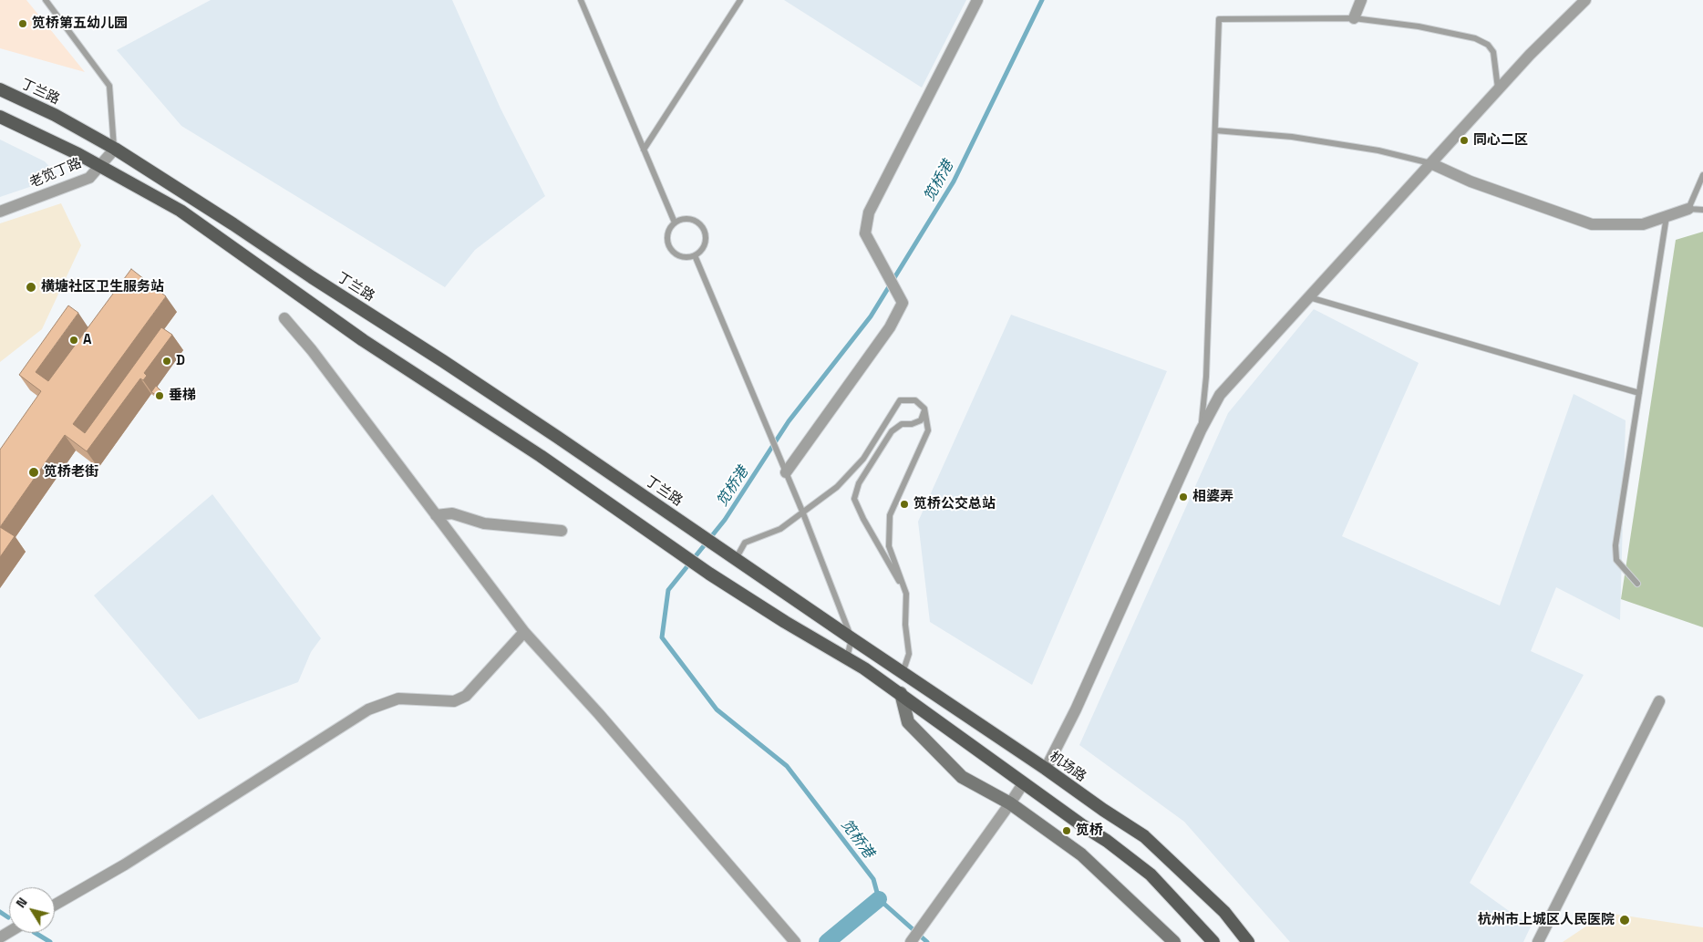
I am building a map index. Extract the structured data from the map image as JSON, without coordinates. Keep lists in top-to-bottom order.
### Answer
{
  "streets": {
    "main road": ["丁兰路", "机场路"],
    "street": ["老笕丁路"]
  },
  "crossings": [
    ["丁兰路", "老笕丁路"]
  ],
  "water": ["笕桥港"],
  "places": [
    "笕桥第五幼儿园",
    "同心二区",
    "横塘社区卫生服务站",
    "A",
    "D",
    "垂梯",
    "笕桥老街",
    "相婆弄",
    "笕桥公交总站",
    "笕桥",
    "杭州市上城区人民医院"
  ],
  "north": "top left"
}
